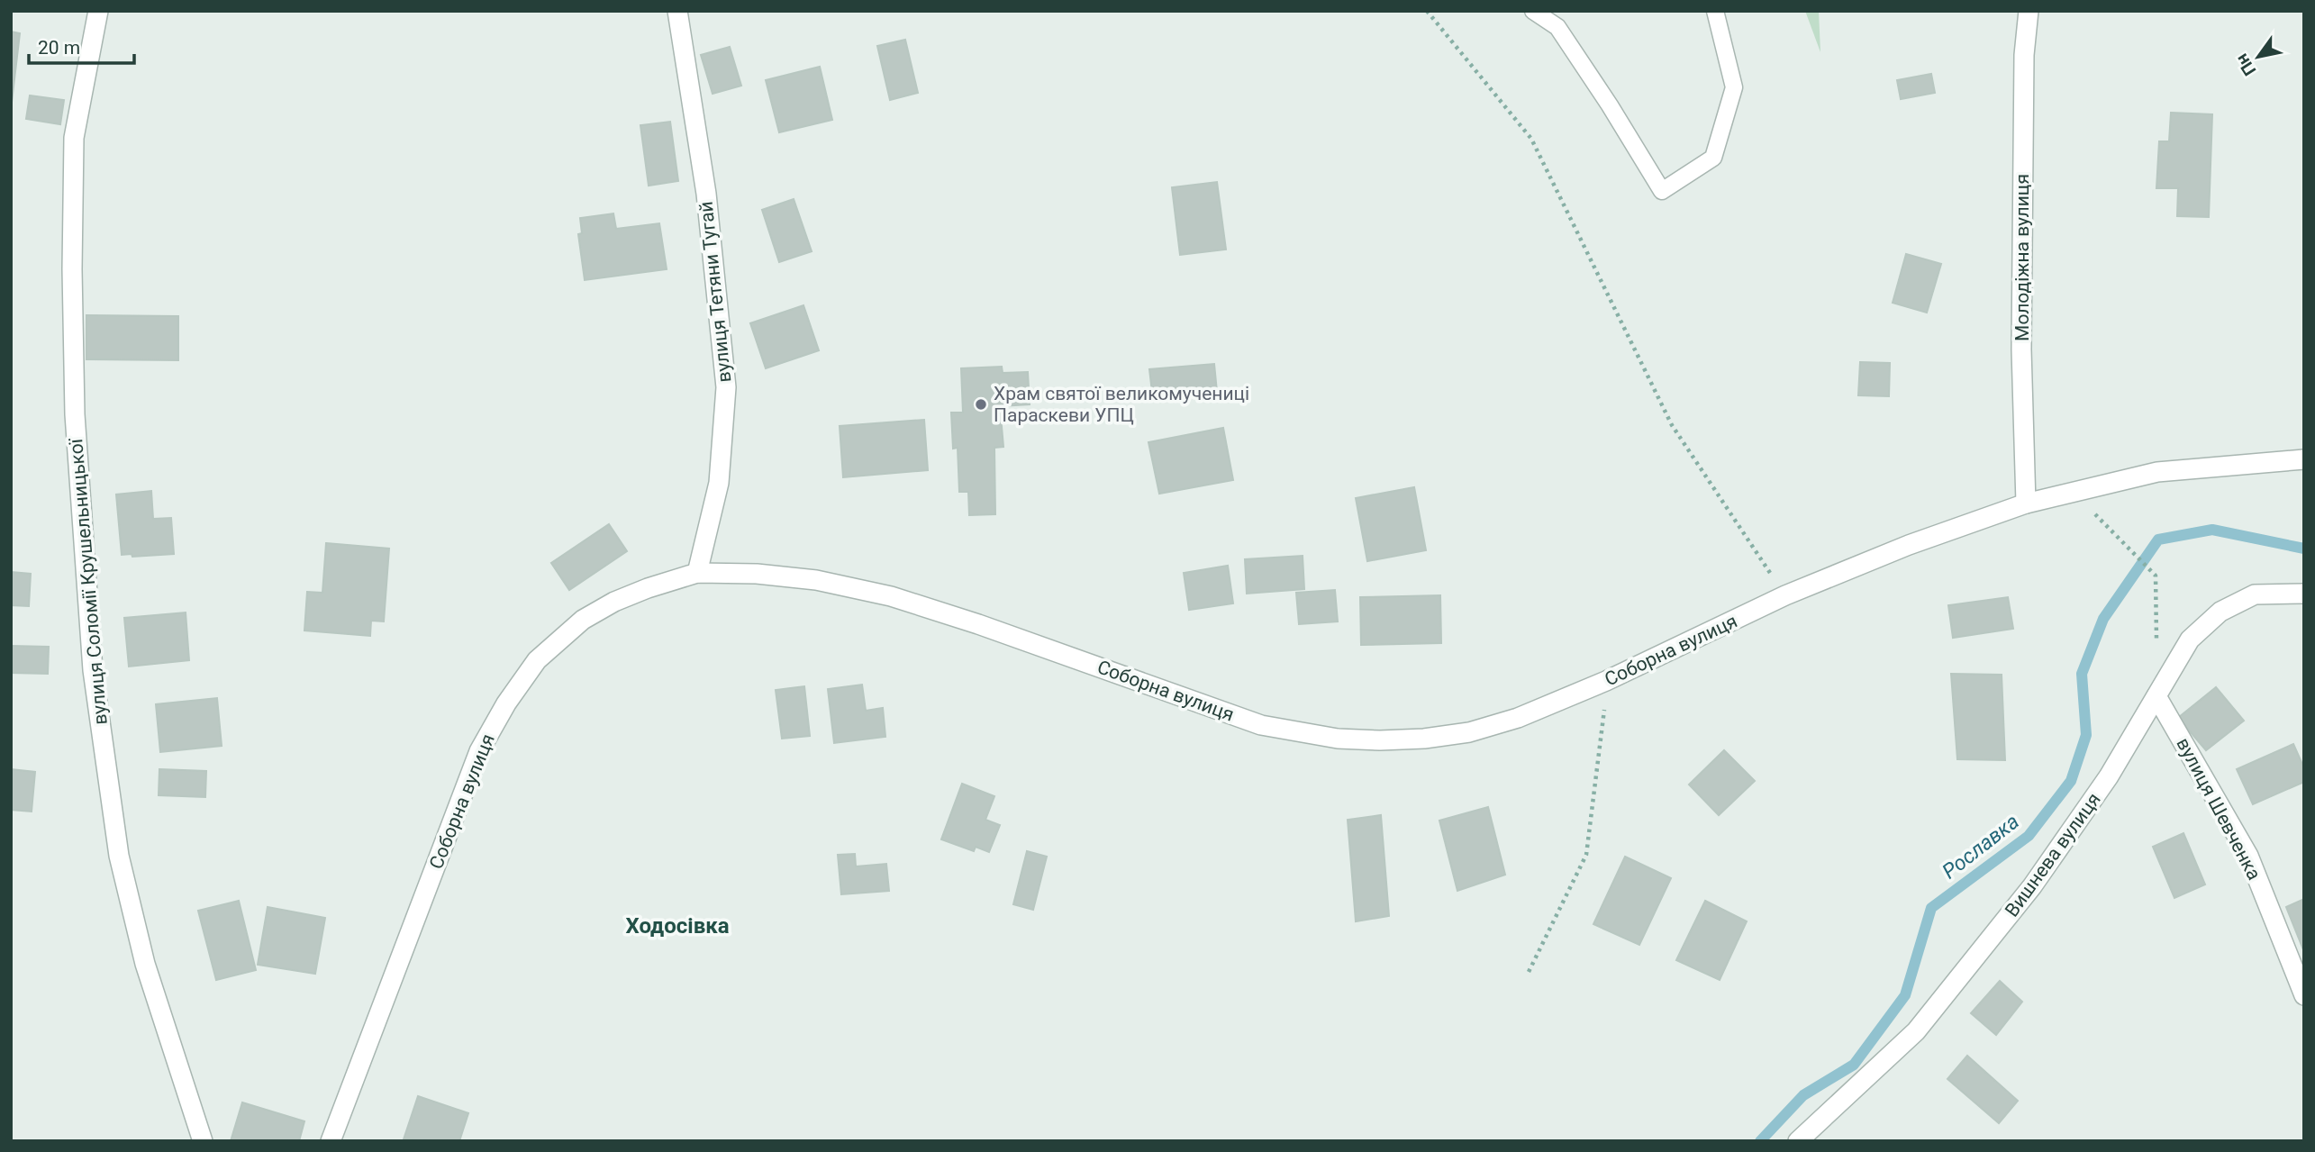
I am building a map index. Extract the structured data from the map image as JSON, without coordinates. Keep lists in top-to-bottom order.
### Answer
{
  "streets": {
    "street": [
      "Молодіжна вулиця",
      "вулиця Тетяни Тугай",
      "вулиця Соломії Крушельницької",
      "Соборна вулиця",
      "вулиця Шевченка",
      "Вишнева вулиця"
    ]
  },
  "crossings": [
    ["Молодіжна вулиця", "Соборна вулиця"],
    ["вулиця Тетяни Тугай", "Соборна вулиця"],
    ["вулиця Шевченка", "Вишнева вулиця"]
  ],
  "districts": ["Ходосівка"],
  "water": ["Рославка"],
  "places": ["Храм святої великомучениці Параскеви УПЦ"],
  "scale_bar": "20 m",
  "north": "bottom left"
}
